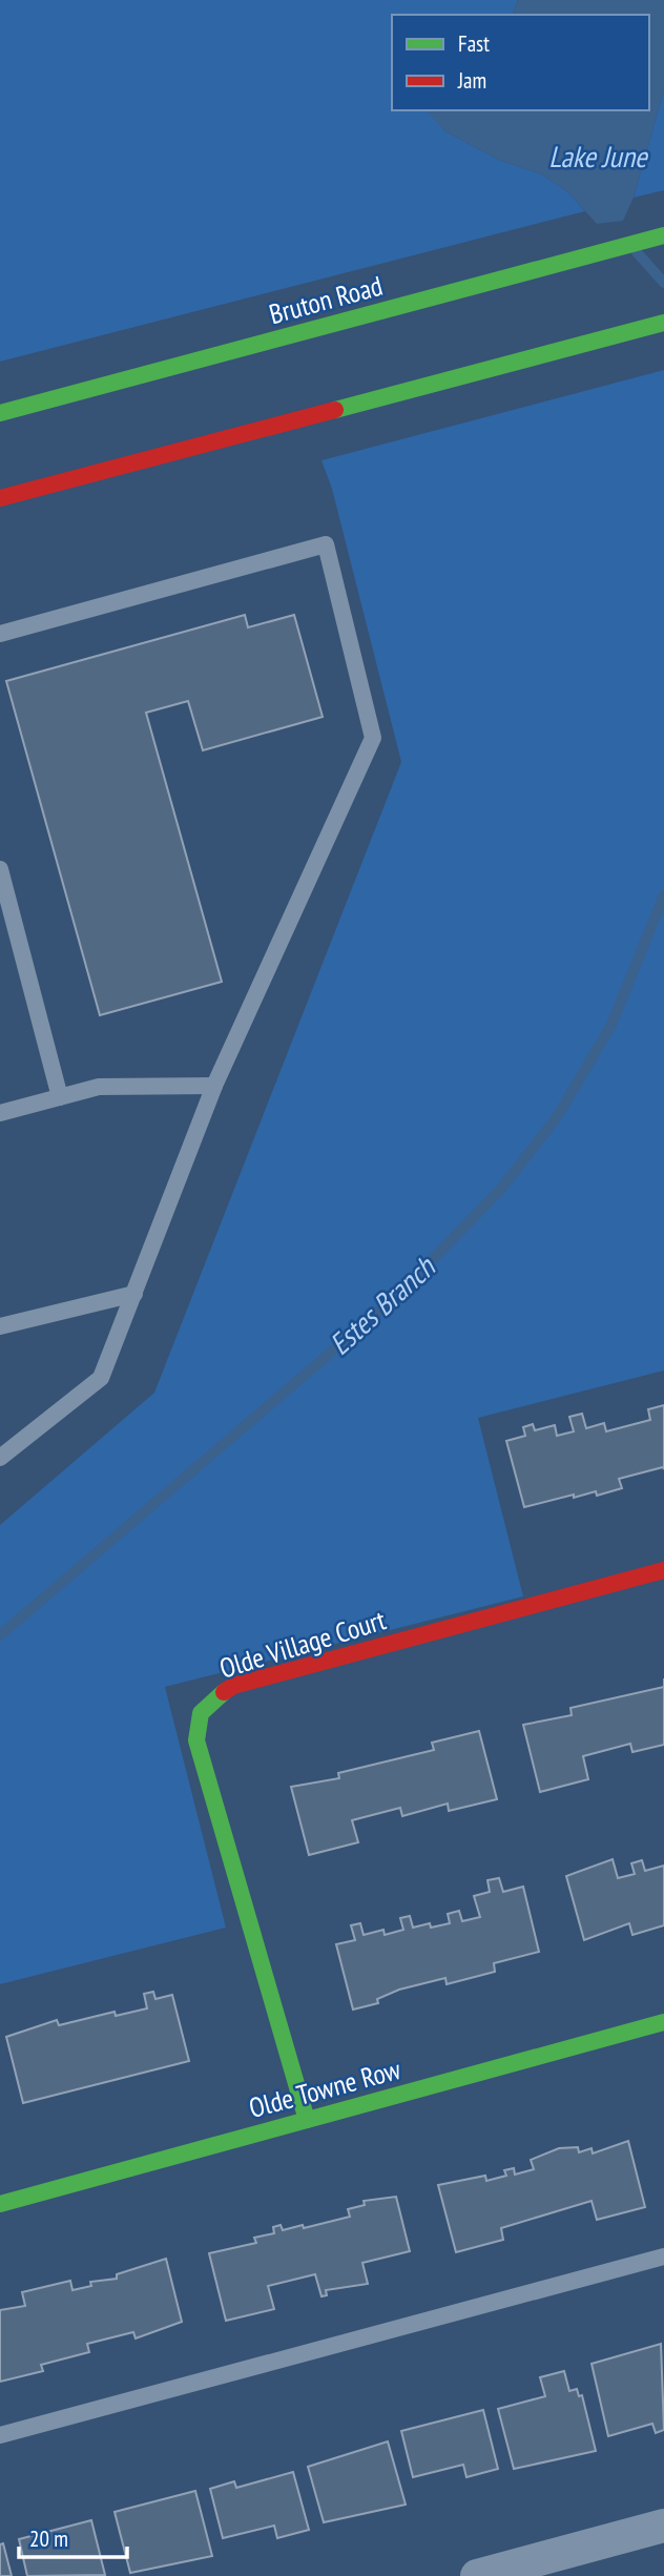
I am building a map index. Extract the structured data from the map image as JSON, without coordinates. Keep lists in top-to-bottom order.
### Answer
{
  "streets": {
    "street": ["Bruton Road", "Olde Village Court", "Olde Towne Row"]
  },
  "crossings": [
    ["Olde Village Court", "Olde Towne Row"]
  ],
  "water": ["Lake June", "Estes Branch"],
  "legend": ["Fast", "Jam"],
  "scale_bar": "20 m"
}
